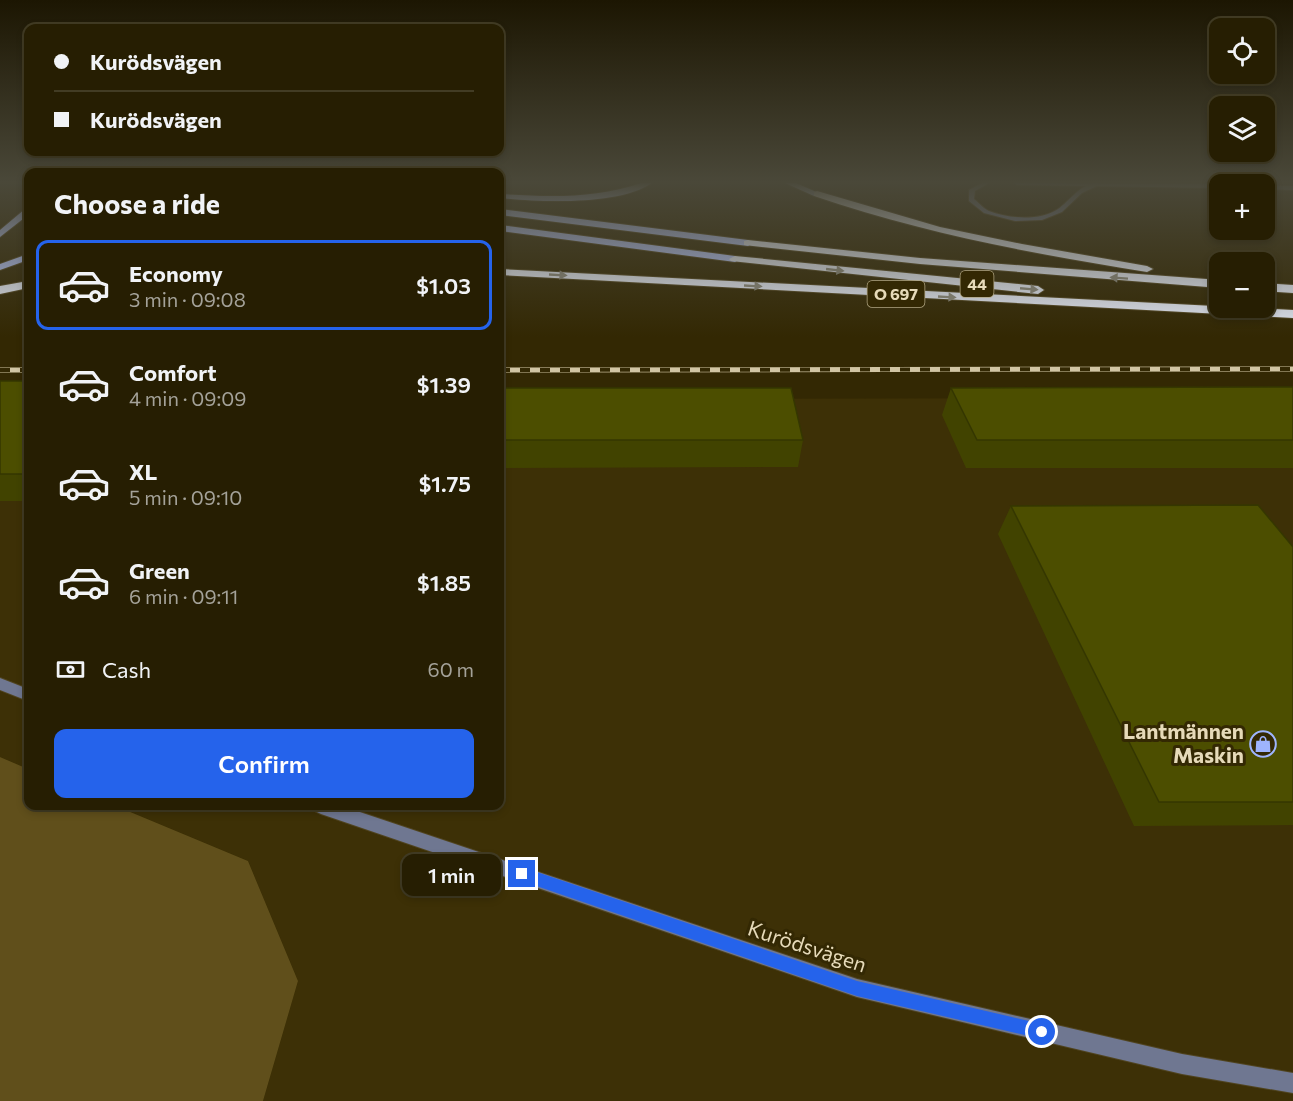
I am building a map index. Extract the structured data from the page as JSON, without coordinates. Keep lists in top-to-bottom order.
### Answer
{
  "streets": {
    "highway": ["44", "O 697"],
    "street": ["Kurödsvägen"]
  },
  "places": {
    "shop": ["Lantmännen Maskin"]
  },
  "page": {
    "map_buttons": ["+", "−"],
    "banner": ["Kurödsvägen", "Kurödsvägen"],
    "heading": "Choose a ride",
    "list": [
      {
        "name": "Economy",
        "note": "3 min · 09:08",
        "value": "$1.03"
      },
      {
        "name": "Comfort",
        "note": "4 min · 09:09",
        "value": "$1.39"
      },
      {
        "name": "XL",
        "note": "5 min · 09:10",
        "value": "$1.75"
      },
      {
        "name": "Green",
        "note": "6 min · 09:11",
        "value": "$1.85"
      }
    ],
    "pay": ["Cash", "60 m"],
    "buttons": "Confirm",
    "bubble": "1 min"
  }
}
